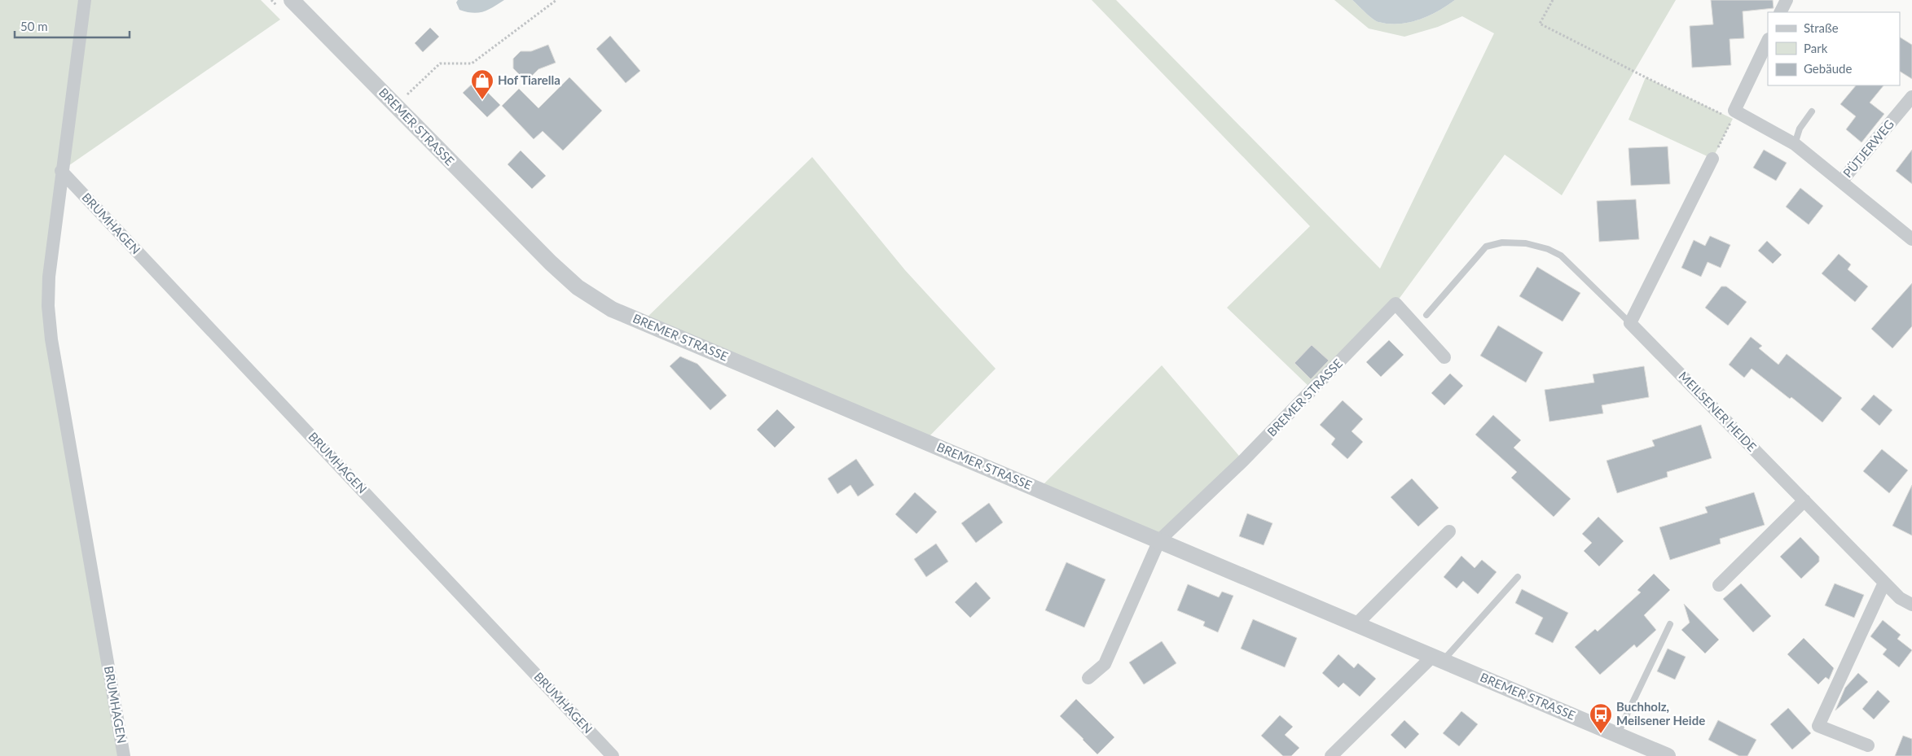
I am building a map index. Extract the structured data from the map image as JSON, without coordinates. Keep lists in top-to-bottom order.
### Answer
{
  "streets": {
    "street": [
      "BREMER STRASSE",
      "PÜTJERWEG",
      "BRUMHAGEN",
      "MEILSENER HEIDE"
    ]
  },
  "places": {
    "shop": ["Hof Tiarella"],
    "bus stop": ["Buchholz, Meilsener Heide"]
  },
  "legend": ["Straße", "Park", "Gebäude"],
  "scale_bar": "50 m"
}
